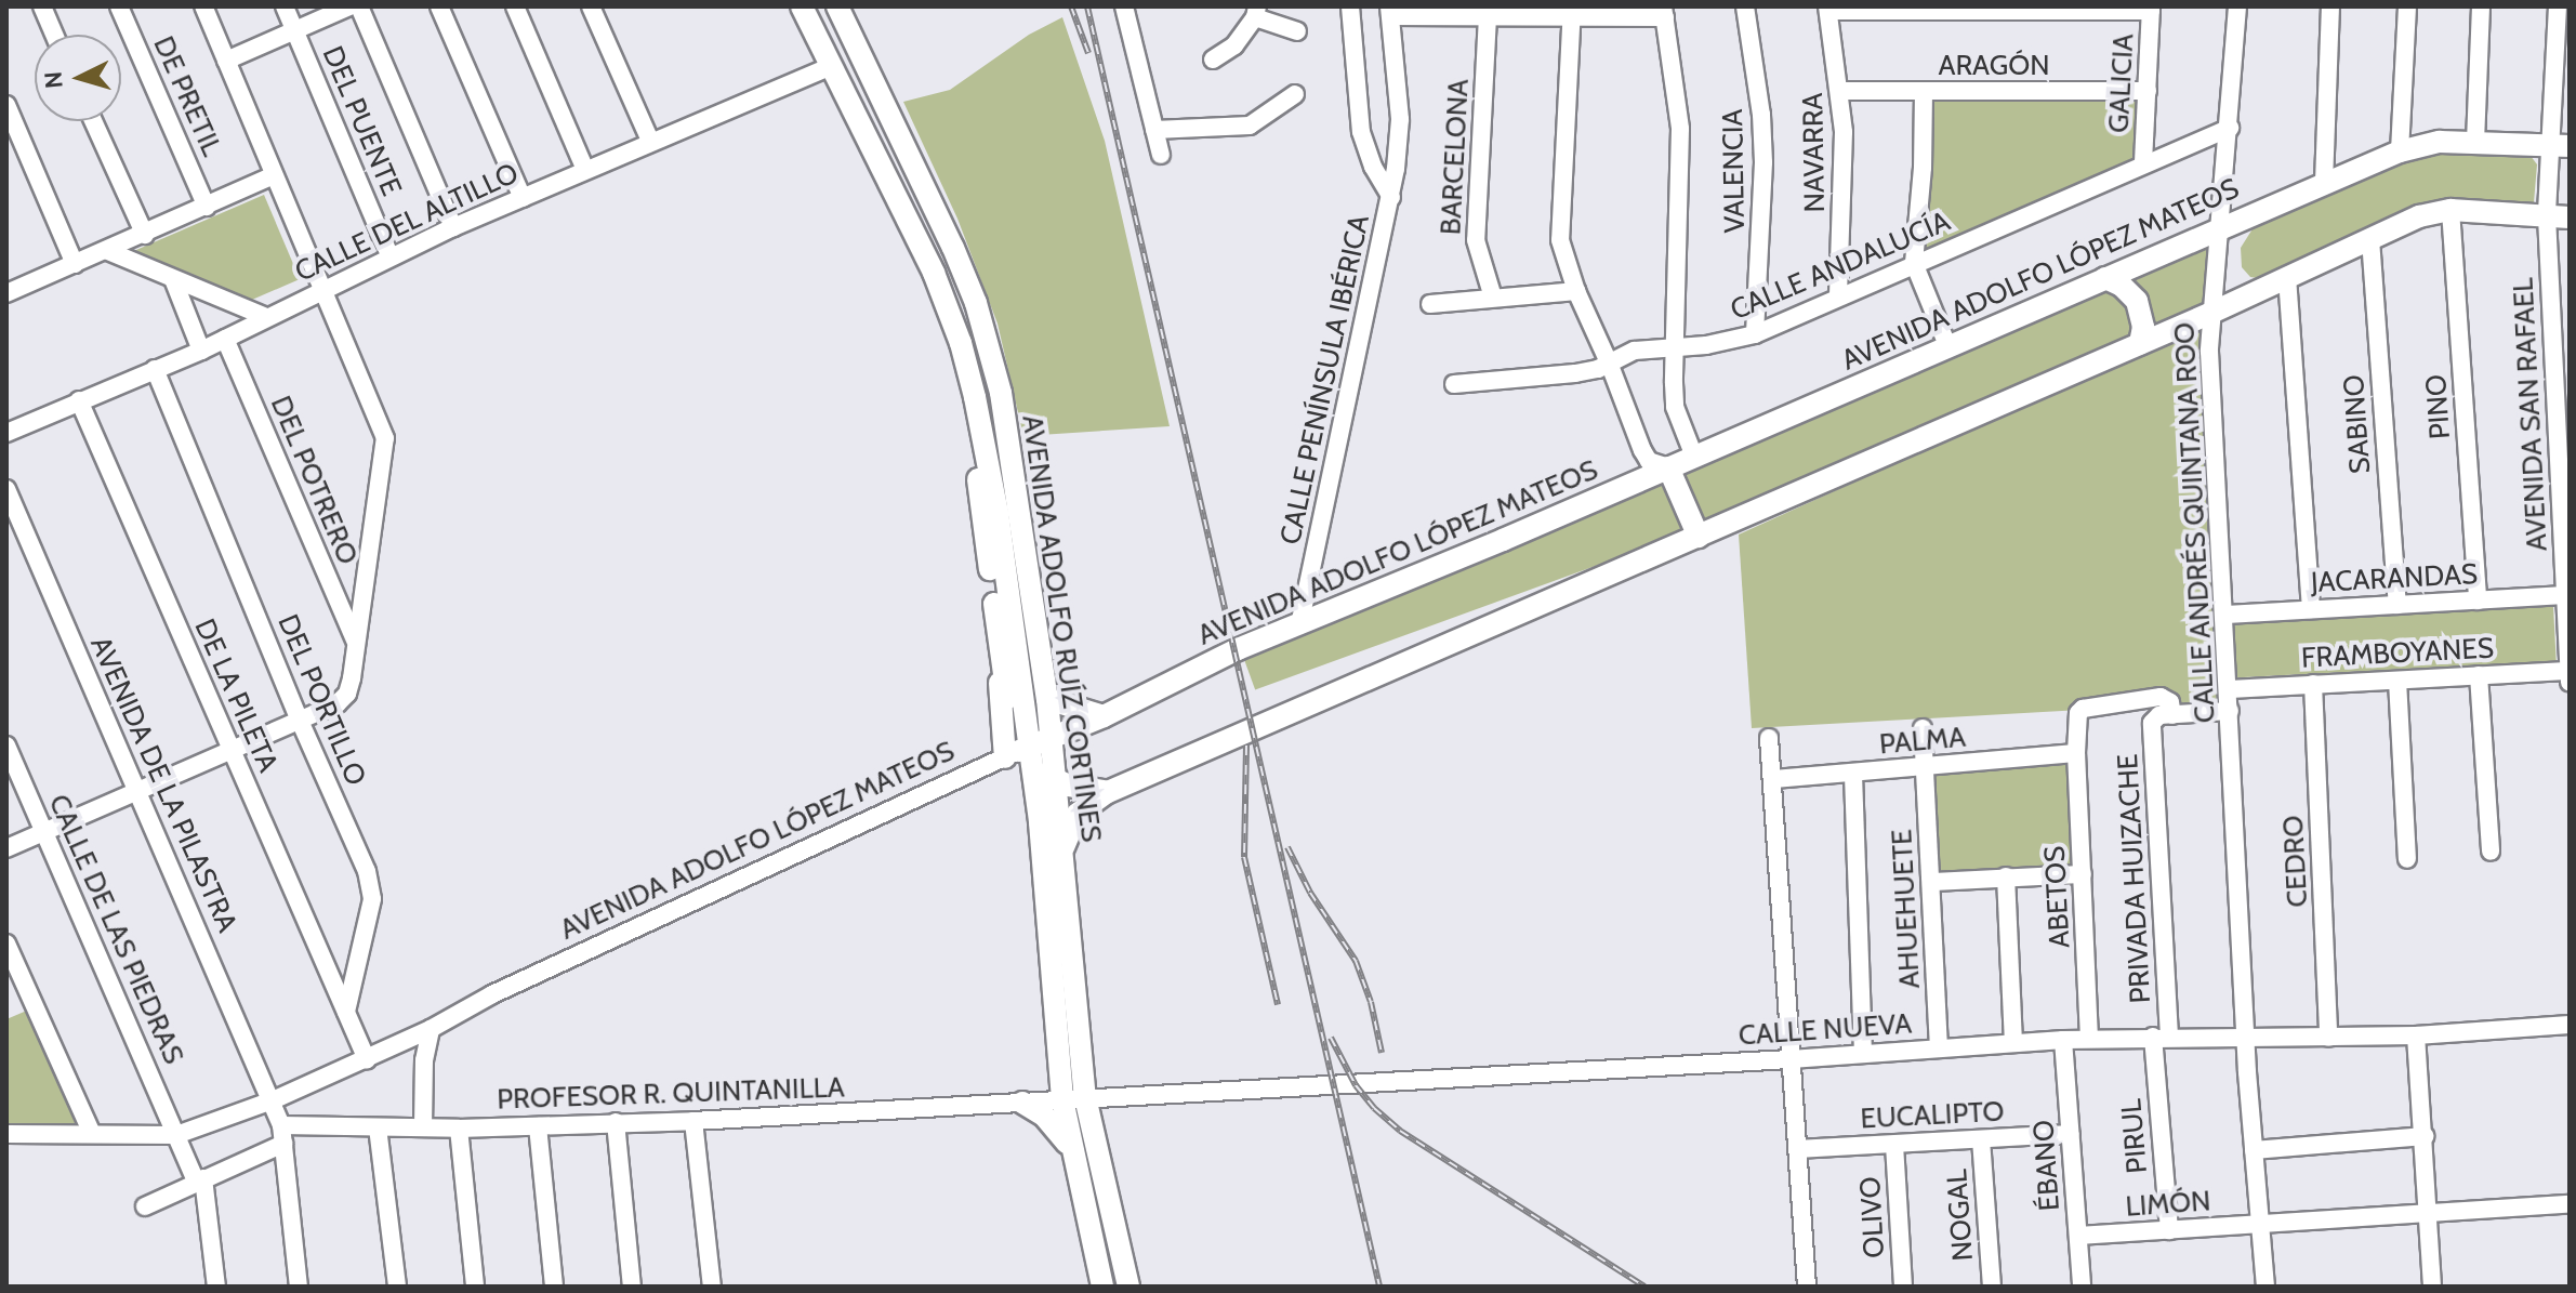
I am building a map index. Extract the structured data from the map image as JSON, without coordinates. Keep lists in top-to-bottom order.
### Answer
{
  "streets": {
    "main road": ["AVENIDA ADOLFO LÓPEZ MATEOS", "AVENIDA ADOLFO RUÍZ CORTINES"],
    "street": [
      "ARAGÓN",
      "GALICIA",
      "DE PRETIL",
      "DEL PUENTE",
      "NAVARRA",
      "BARCELONA",
      "VALENCIA",
      "CALLE DEL ALTILLO",
      "CALLE ANDALUCÍA",
      "CALLE PENÍNSULA IBÉRICA",
      "PINO",
      "AVENIDA SAN RAFAEL",
      "SABINO",
      "DEL POTRERO",
      "CALLE ANDRÉS QUINTANA ROO",
      "JACARANDAS",
      "FRAMBOYANES",
      "DE LA PILETA",
      "DEL PORTILLO",
      "PALMA",
      "AVENIDA DE LA PILASTRA",
      "CEDRO",
      "PRIVADA HUIZACHE",
      "ABETOS",
      "AHUEHUETE",
      "CALLE DE LAS PIEDRAS",
      "CALLE NUEVA",
      "PROFESOR R. QUINTANILLA",
      "EUCALIPTO",
      "PIRUL",
      "ÉBANO",
      "LIMÓN",
      "NOGAL",
      "OLIVO"
    ]
  },
  "crossings": [
    ["ARAGÓN", "GALICIA"],
    ["ARAGÓN", "NAVARRA"],
    ["GALICIA", "CALLE ANDALUCÍA"],
    ["DEL PUENTE", "CALLE DEL ALTILLO"],
    ["NAVARRA", "CALLE ANDALUCÍA"],
    ["VALENCIA", "CALLE ANDALUCÍA"],
    ["CALLE DEL ALTILLO", "DEL POTRERO"],
    ["CALLE DEL ALTILLO", "AVENIDA ADOLFO RUÍZ CORTINES"],
    ["CALLE DEL ALTILLO", "DE LA PILETA"],
    ["CALLE DEL ALTILLO", "DEL PORTILLO"],
    ["CALLE ANDALUCÍA", "CALLE ANDRÉS QUINTANA ROO"],
    ["AVENIDA ADOLFO LÓPEZ MATEOS", "CALLE PENÍNSULA IBÉRICA"],
    ["AVENIDA ADOLFO LÓPEZ MATEOS", "AVENIDA SAN RAFAEL"],
    ["AVENIDA ADOLFO LÓPEZ MATEOS", "CALLE ANDRÉS QUINTANA ROO"],
    ["AVENIDA ADOLFO LÓPEZ MATEOS", "AVENIDA ADOLFO RUÍZ CORTINES"],
    ["AVENIDA ADOLFO LÓPEZ MATEOS", "AVENIDA DE LA PILASTRA"],
    ["AVENIDA ADOLFO LÓPEZ MATEOS", "CALLE DE LAS PIEDRAS"],
    ["PINO", "JACARANDAS"],
    ["AVENIDA SAN RAFAEL", "JACARANDAS"],
    ["AVENIDA SAN RAFAEL", "FRAMBOYANES"],
    ["SABINO", "JACARANDAS"],
    ["CALLE ANDRÉS QUINTANA ROO", "JACARANDAS"],
    ["CALLE ANDRÉS QUINTANA ROO", "FRAMBOYANES"],
    ["CALLE ANDRÉS QUINTANA ROO", "CALLE NUEVA"],
    ["CALLE ANDRÉS QUINTANA ROO", "LIMÓN"],
    ["AVENIDA ADOLFO RUÍZ CORTINES", "CALLE NUEVA"],
    ["AVENIDA ADOLFO RUÍZ CORTINES", "PROFESOR R. QUINTANILLA"],
    ["FRAMBOYANES", "CEDRO"],
    ["DE LA PILETA", "DEL PORTILLO"],
    ["PALMA", "ABETOS"],
    ["PALMA", "AHUEHUETE"],
    ["AVENIDA DE LA PILASTRA", "PROFESOR R. QUINTANILLA"],
    ["CEDRO", "CALLE NUEVA"],
    ["PRIVADA HUIZACHE", "ABETOS"],
    ["PRIVADA HUIZACHE", "CALLE NUEVA"],
    ["PRIVADA HUIZACHE", "PIRUL"],
    ["ABETOS", "CALLE NUEVA"],
    ["AHUEHUETE", "CALLE NUEVA"],
    ["CALLE DE LAS PIEDRAS", "PROFESOR R. QUINTANILLA"],
    ["CALLE NUEVA", "PROFESOR R. QUINTANILLA"],
    ["CALLE NUEVA", "PIRUL"],
    ["CALLE NUEVA", "ÉBANO"],
    ["EUCALIPTO", "ÉBANO"],
    ["EUCALIPTO", "NOGAL"],
    ["EUCALIPTO", "OLIVO"],
    ["PIRUL", "LIMÓN"],
    ["ÉBANO", "LIMÓN"]
  ],
  "north": "left"
}
